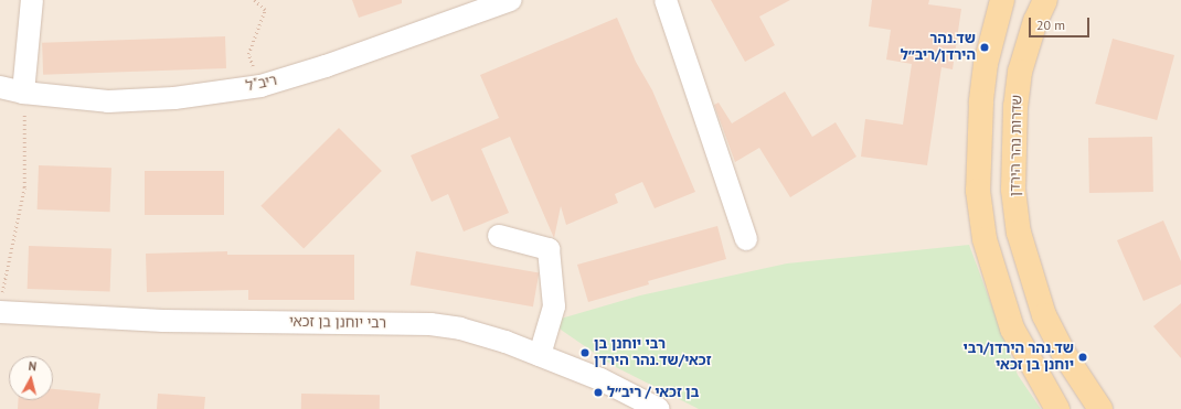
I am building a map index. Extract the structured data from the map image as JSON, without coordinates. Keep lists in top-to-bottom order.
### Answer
{
  "streets": {
    "main road": ["שדרות נהר הירדן"],
    "street": ["ריב\"ל", "רבי יוחנן בן זכאי"]
  },
  "places": [
    "שד.נהר הירדן/ריב״ל",
    "רבי יוחנן בן זכאי/שד.נהר הירדן",
    "שד.נהר הירדן/רבי יוחנן בן זכאי",
    "בן זכאי / ריב״ל"
  ],
  "scale_bar": "20 m",
  "north": "top"
}
